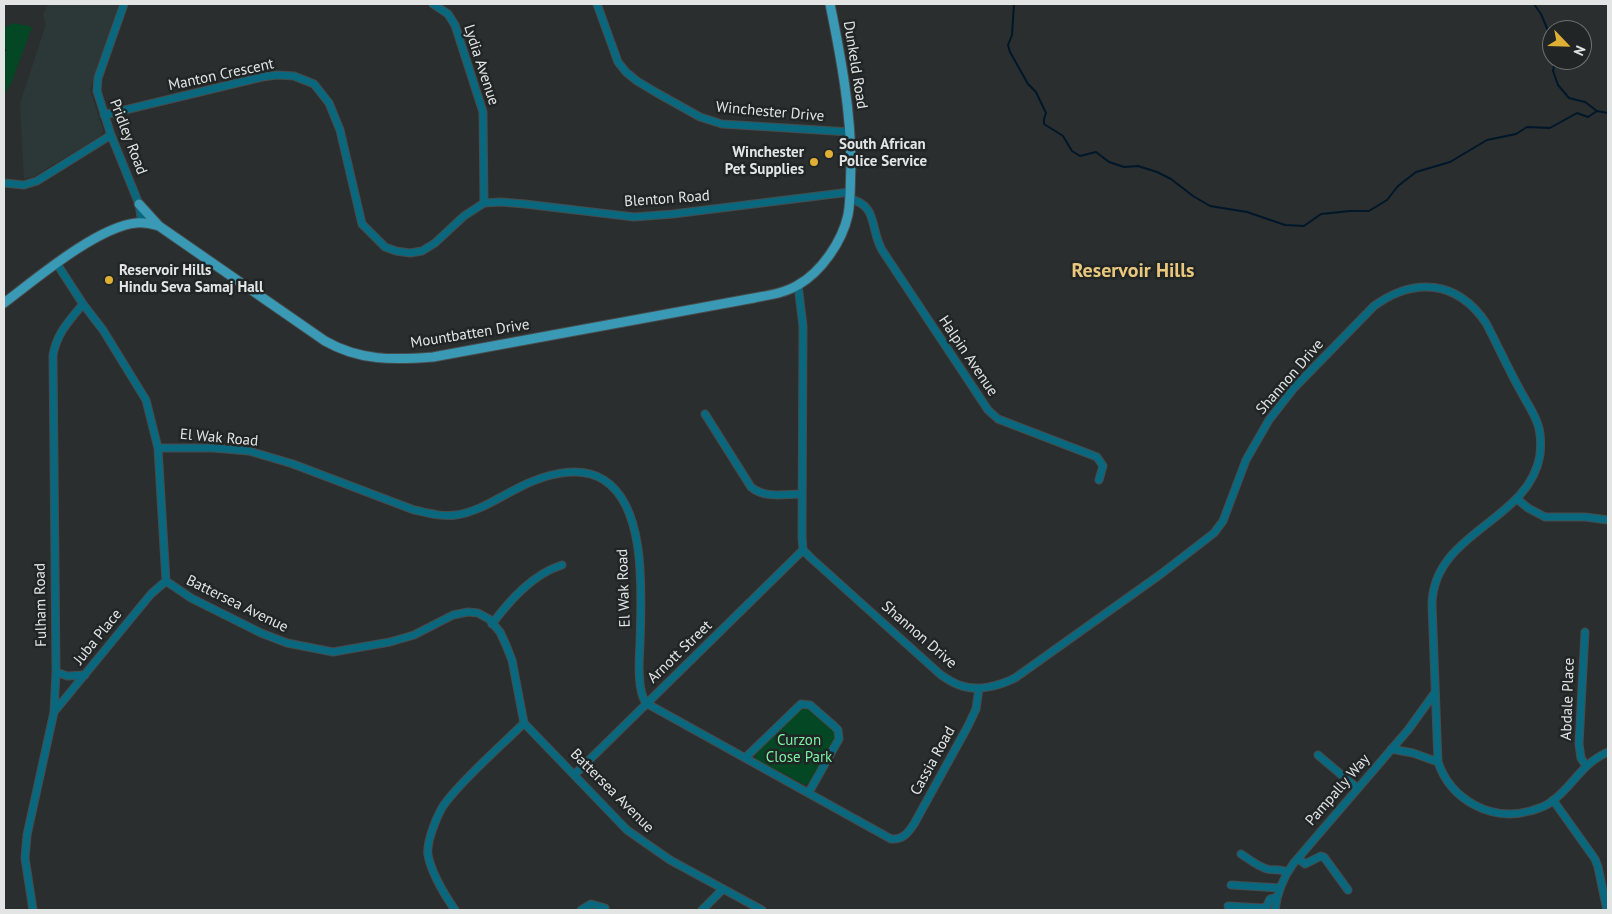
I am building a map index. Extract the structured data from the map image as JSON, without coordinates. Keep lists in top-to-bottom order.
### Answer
{
  "streets": {
    "main road": ["Dunkeld Road", "Mountbatten Drive"],
    "street": [
      "Lydia Avenue",
      "Manton Crescent",
      "Winchester Drive",
      "Pridley Road",
      "Blenton Road",
      "Halpin Avenue",
      "Shannon Drive",
      "El Wak Road",
      "Battersea Avenue",
      "Fulham Road",
      "Juba Place",
      "Arnott Street",
      "Abdale Place",
      "Cassia Road",
      "Pampally Way"
    ]
  },
  "crossings": [
    ["Lydia Avenue", "Manton Crescent"],
    ["Lydia Avenue", "Blenton Road"],
    ["Dunkeld Road", "Winchester Drive"],
    ["Dunkeld Road", "Mountbatten Drive"],
    ["Manton Crescent", "Pridley Road"],
    ["Manton Crescent", "Blenton Road"],
    ["Winchester Drive", "Mountbatten Drive"],
    ["Pridley Road", "Mountbatten Drive"],
    ["Blenton Road", "Mountbatten Drive"],
    ["Blenton Road", "Halpin Avenue"],
    ["Mountbatten Drive", "Halpin Avenue"],
    ["Mountbatten Drive", "Battersea Avenue"],
    ["Shannon Drive", "Arnott Street"],
    ["Shannon Drive", "Abdale Place"],
    ["Shannon Drive", "Cassia Road"],
    ["Shannon Drive", "Pampally Way"],
    ["El Wak Road", "Battersea Avenue"],
    ["El Wak Road", "Arnott Street"],
    ["Battersea Avenue", "Fulham Road"],
    ["Battersea Avenue", "Juba Place"],
    ["Battersea Avenue", "Arnott Street"],
    ["Fulham Road", "Juba Place"]
  ],
  "districts": ["Reservoir Hills"],
  "parks": ["Curzon Close Park"],
  "places": ["South African Police Service", "Winchester Pet Supplies", "Reservoir Hills Hindu Seva Samaj Hall"],
  "north": "bottom right"
}
